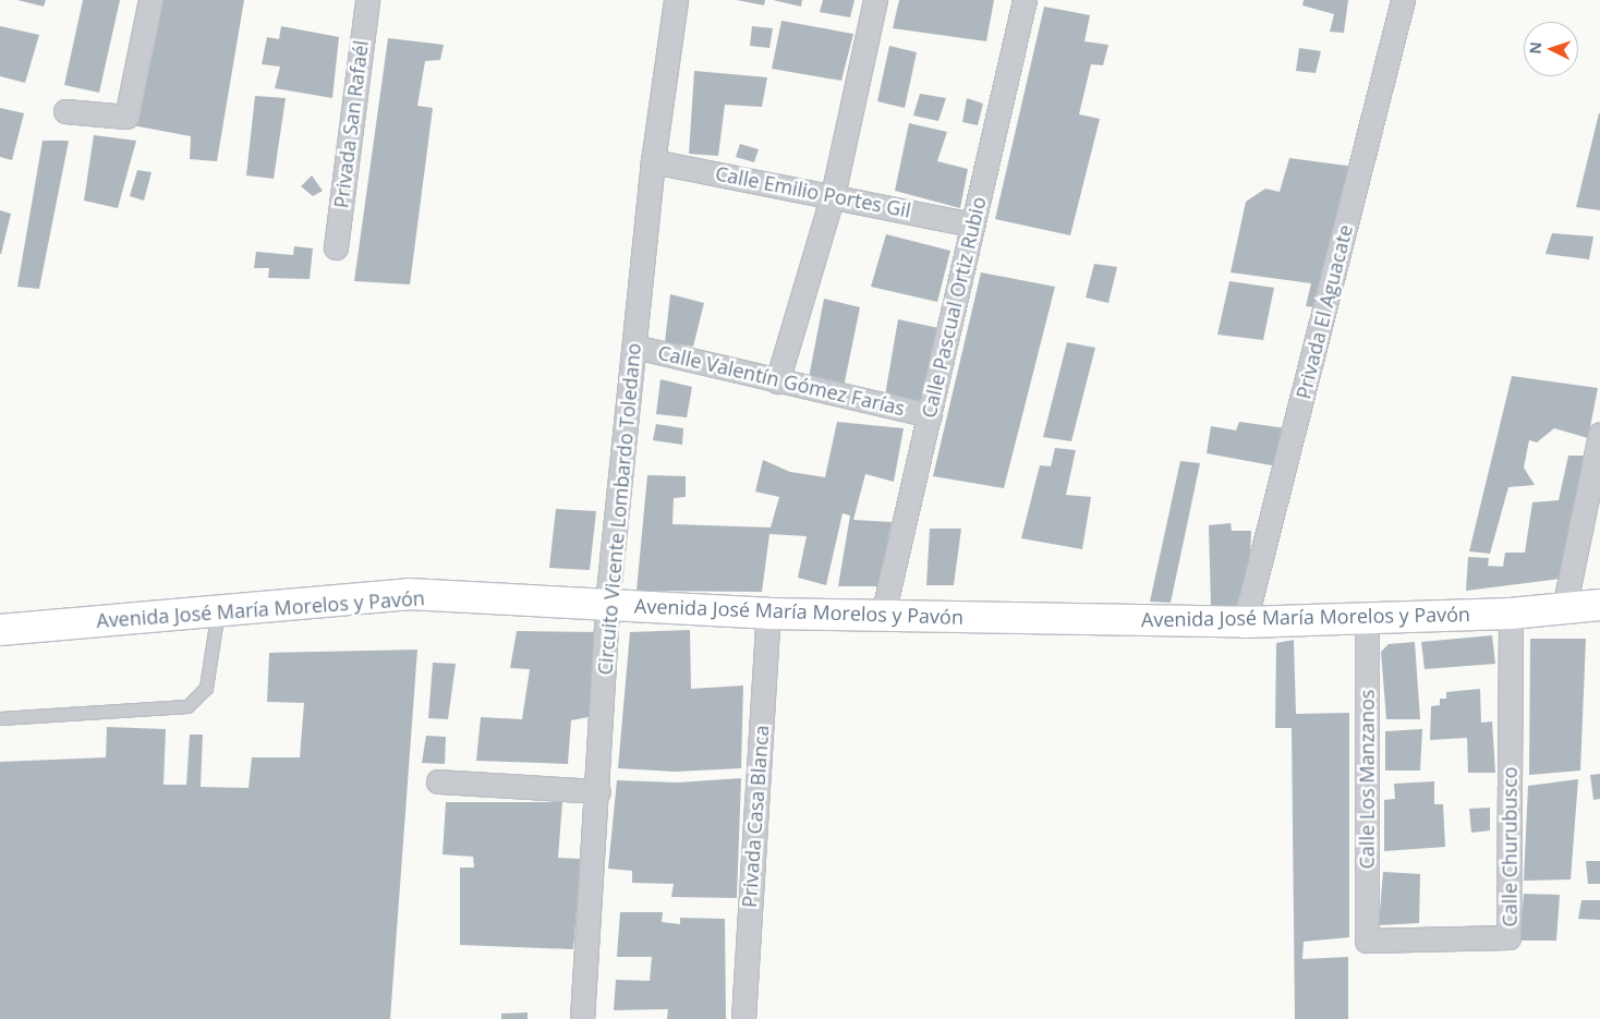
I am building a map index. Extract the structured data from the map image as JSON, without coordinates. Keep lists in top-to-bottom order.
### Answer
{
  "streets": {
    "main road": ["Avenida José María Morelos y Pavón"],
    "street": [
      "Privada San Rafaél",
      "Calle Emilio Portes Gil",
      "Calle Pascual Ortiz Rubio",
      "Privada El Aguacate",
      "Calle Valentín Gómez Farías",
      "Circuito Vicente Lombardo Toledano",
      "Calle Los Manzanos",
      "Privada Casa Blanca",
      "Calle Churubusco"
    ]
  },
  "crossings": [
    ["Calle Emilio Portes Gil", "Calle Pascual Ortiz Rubio"],
    ["Calle Emilio Portes Gil", "Circuito Vicente Lombardo Toledano"],
    ["Calle Pascual Ortiz Rubio", "Calle Valentín Gómez Farías"],
    ["Calle Pascual Ortiz Rubio", "Avenida José María Morelos y Pavón"],
    ["Privada El Aguacate", "Avenida José María Morelos y Pavón"],
    ["Calle Valentín Gómez Farías", "Circuito Vicente Lombardo Toledano"],
    ["Circuito Vicente Lombardo Toledano", "Avenida José María Morelos y Pavón"],
    ["Avenida José María Morelos y Pavón", "Calle Los Manzanos"],
    ["Avenida José María Morelos y Pavón", "Privada Casa Blanca"],
    ["Avenida José María Morelos y Pavón", "Calle Churubusco"],
    ["Calle Los Manzanos", "Calle Churubusco"]
  ],
  "north": "left"
}
